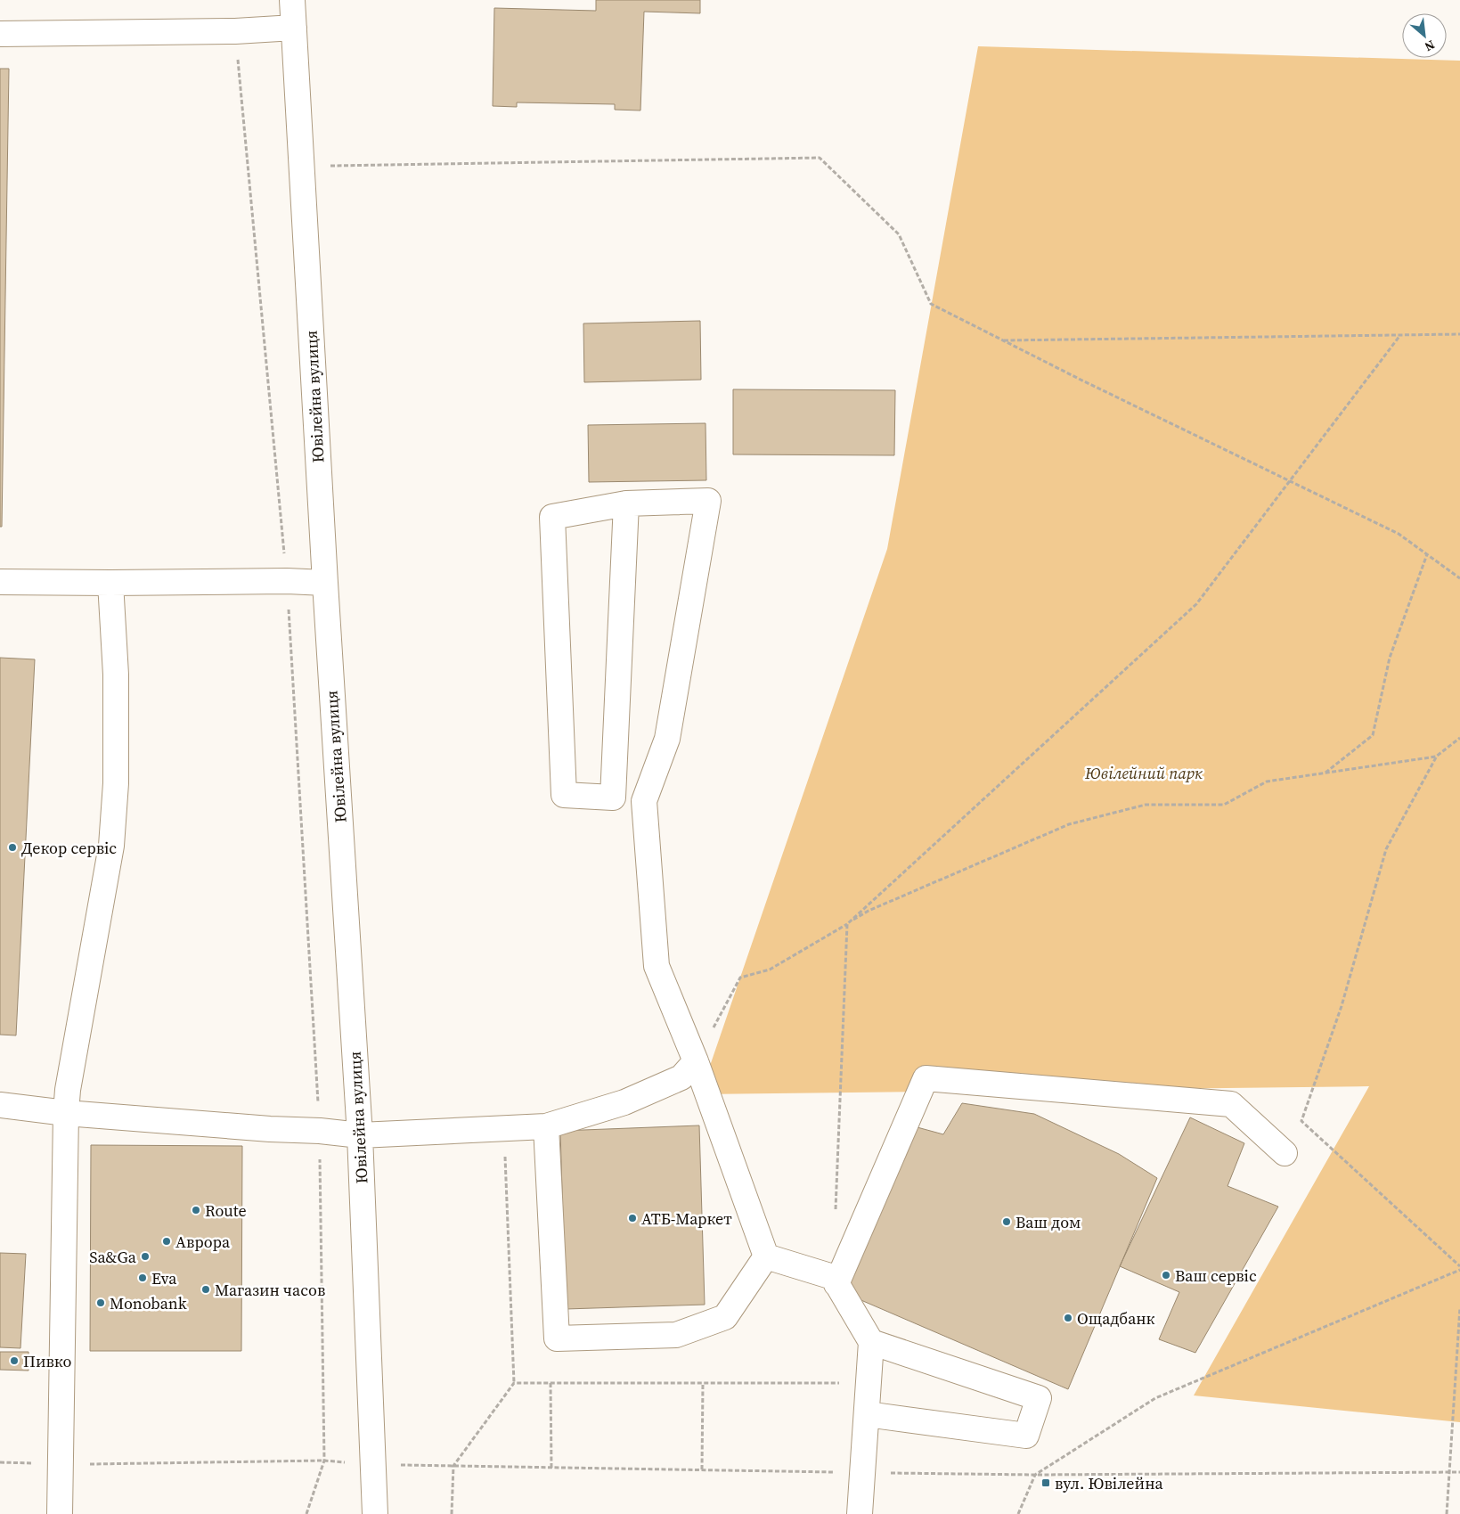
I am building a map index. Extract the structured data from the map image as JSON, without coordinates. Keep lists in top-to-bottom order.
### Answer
{
  "streets": {
    "street": ["Ювілейна вулиця"]
  },
  "parks": ["Ювілейний парк"],
  "places": {
    "other": [
      "Декор сервіс",
      "Route",
      "АТБ-Маркет",
      "Ваш дом",
      "Аврора",
      "Sa&Ga",
      "Ваш сервіс",
      "Eva",
      "Магазин часов",
      "Monobank",
      "Ощадбанк",
      "Пивко"
    ],
    "transit": ["вул. Ювілейна"]
  },
  "north": "bottom right"
}
